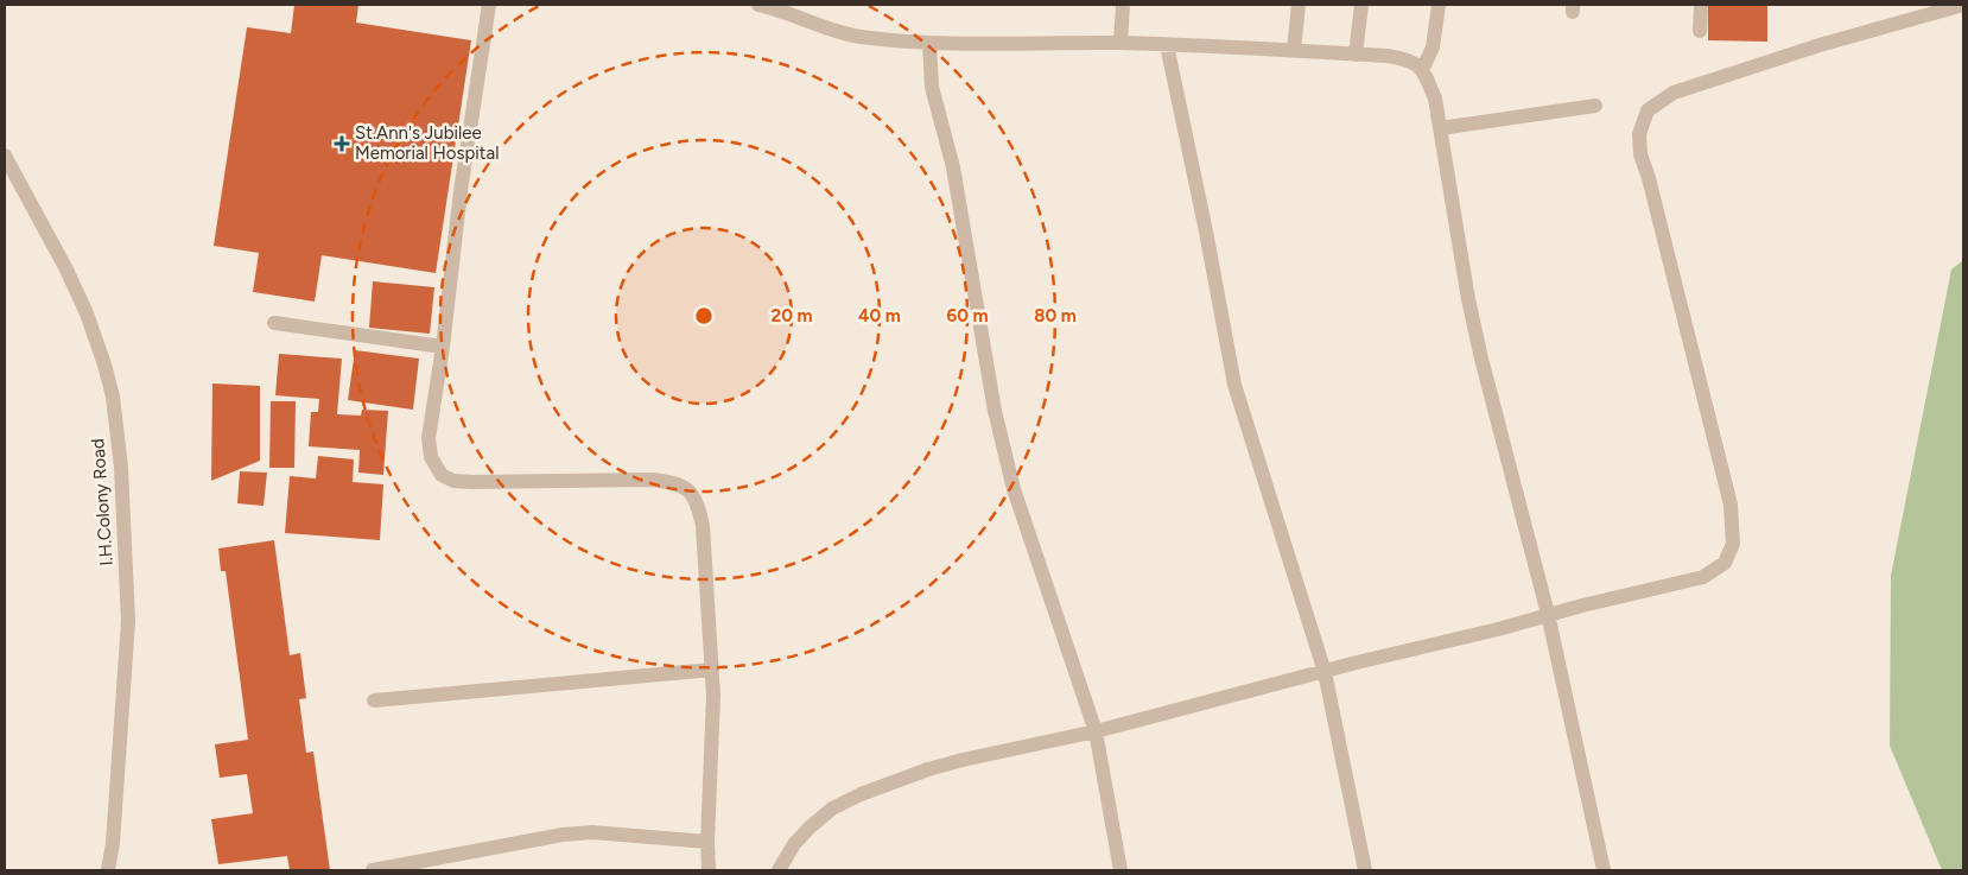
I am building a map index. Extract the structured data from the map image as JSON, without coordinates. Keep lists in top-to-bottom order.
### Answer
{
  "streets": {
    "street": ["I.H.Colony Road"]
  },
  "places": {
    "health": ["St.Ann's Jubilee Memorial Hospital"]
  },
  "rings": [
    "20 m",
    "40 m",
    "60 m",
    "80 m"
  ]
}
